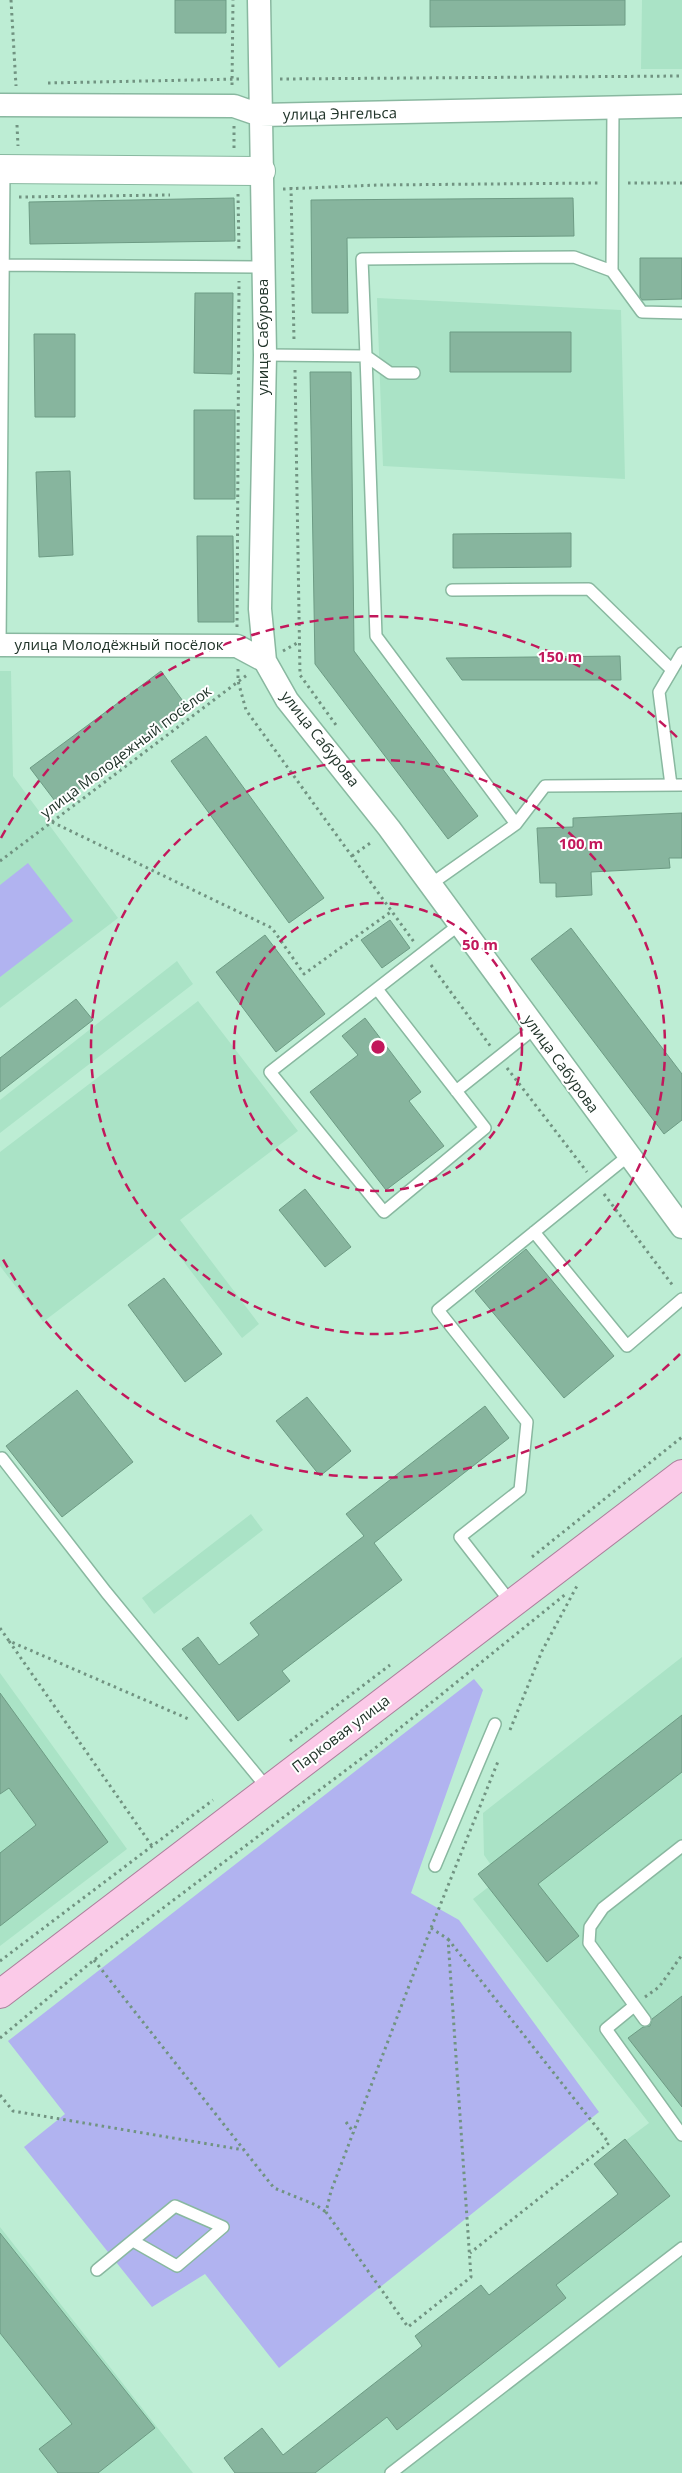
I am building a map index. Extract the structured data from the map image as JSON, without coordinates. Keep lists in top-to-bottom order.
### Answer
{
  "streets": {
    "main road": ["Парковая улица"],
    "street": ["улица Энгельса", "улица Сабурова", "улица Молодёжный посёлок"],
    "path": ["улица Молодежный посёлок"]
  },
  "crossings": [
    ["улица Энгельса", "улица Сабурова"],
    ["улица Сабурова", "улица Молодёжный посёлок"],
    ["улица Сабурова", "улица Молодежный посёлок"],
    ["улица Молодёжный посёлок", "улица Молодежный посёлок"]
  ],
  "rings": ["150 m", "100 m", "50 m"]
}
